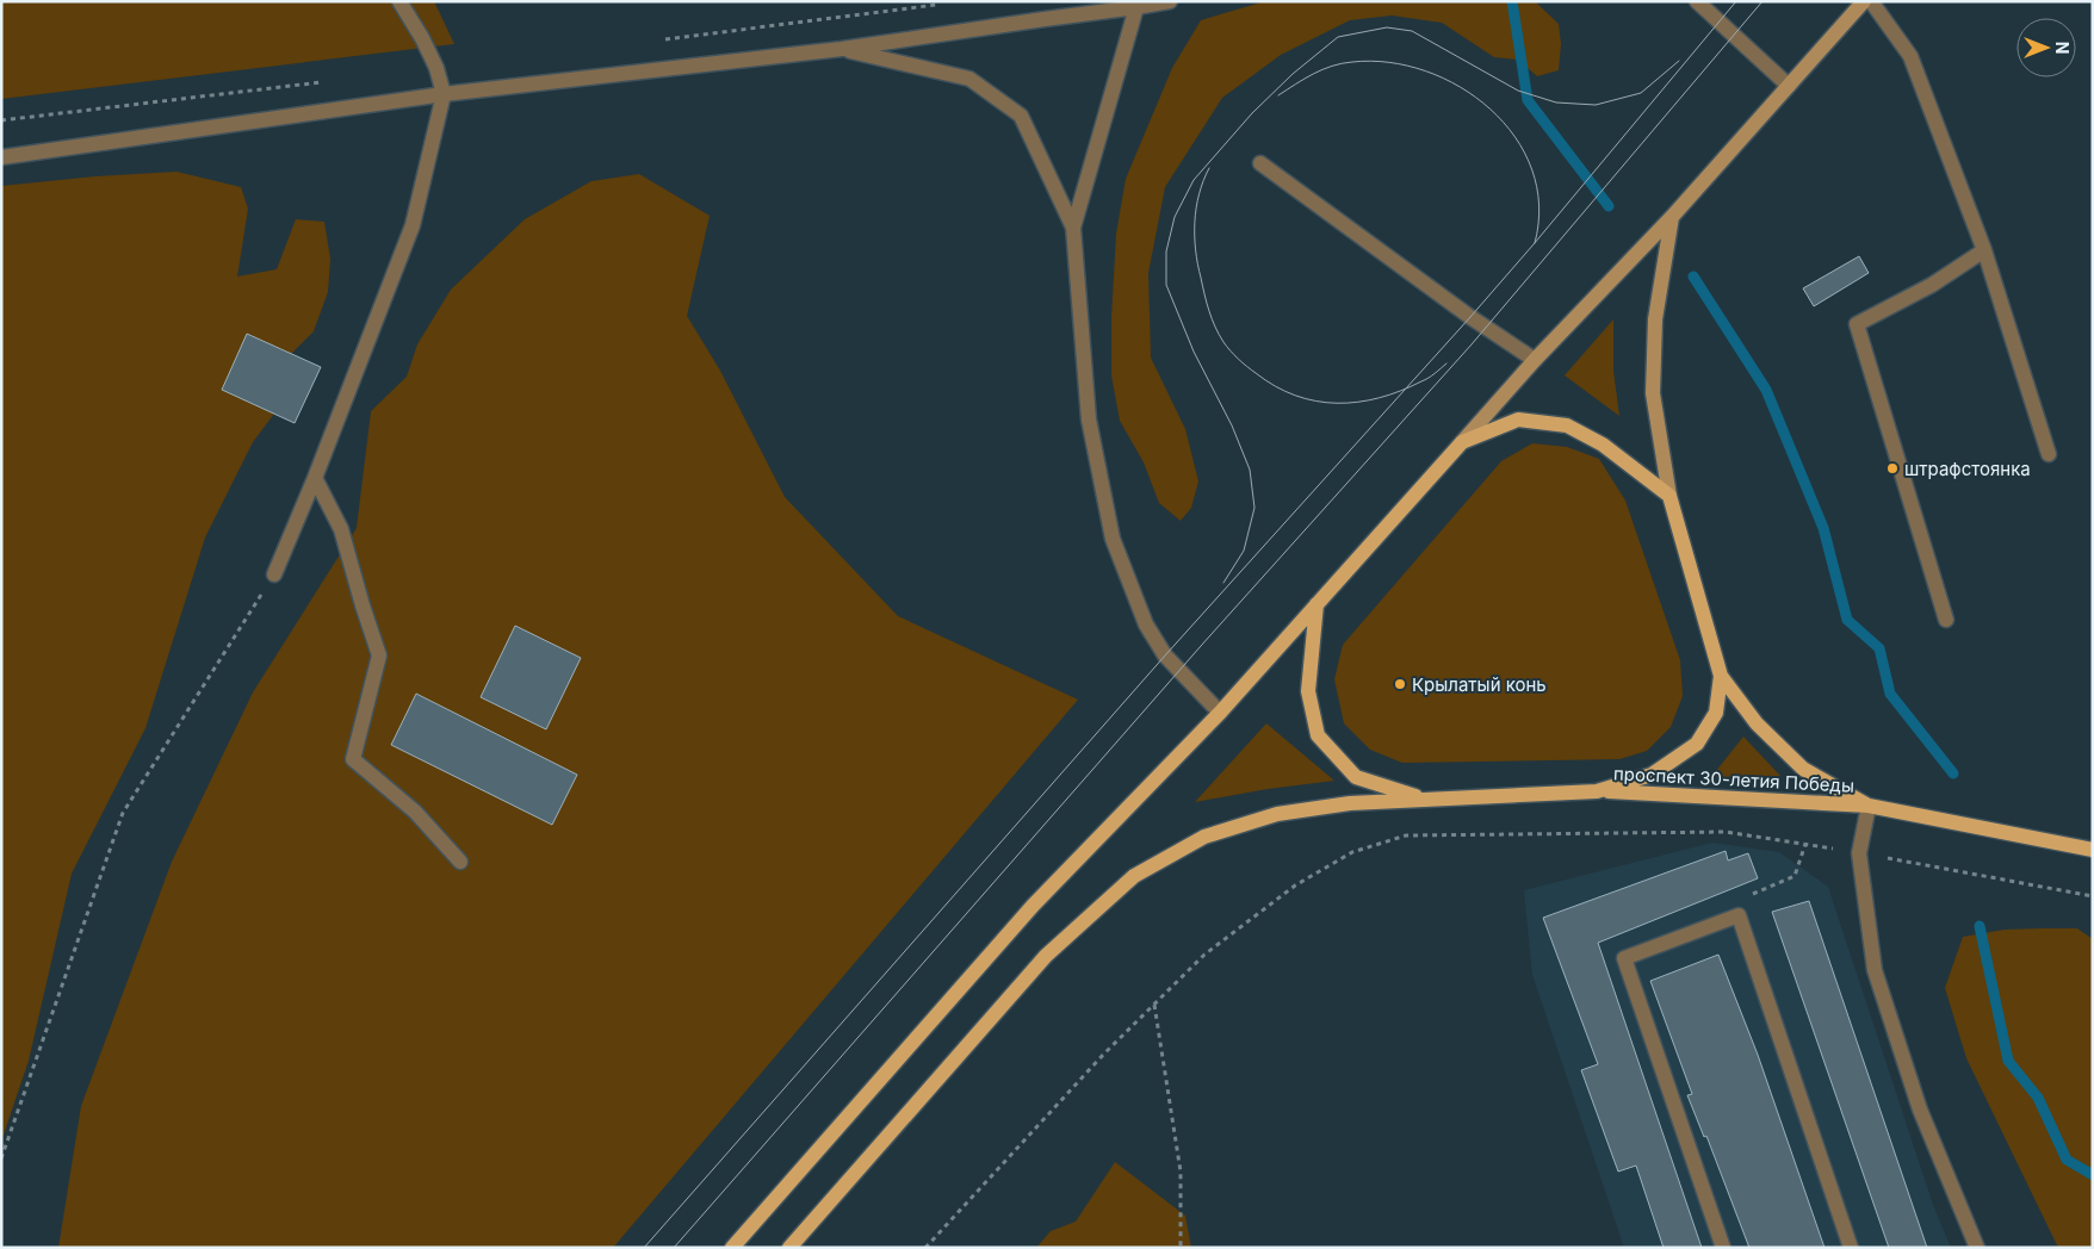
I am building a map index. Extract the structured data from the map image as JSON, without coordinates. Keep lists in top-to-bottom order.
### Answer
{
  "streets": {
    "main road": ["проспект 30-летия Победы"]
  },
  "places": ["штрафстоянка", "Крылатый конь"],
  "north": "right"
}
